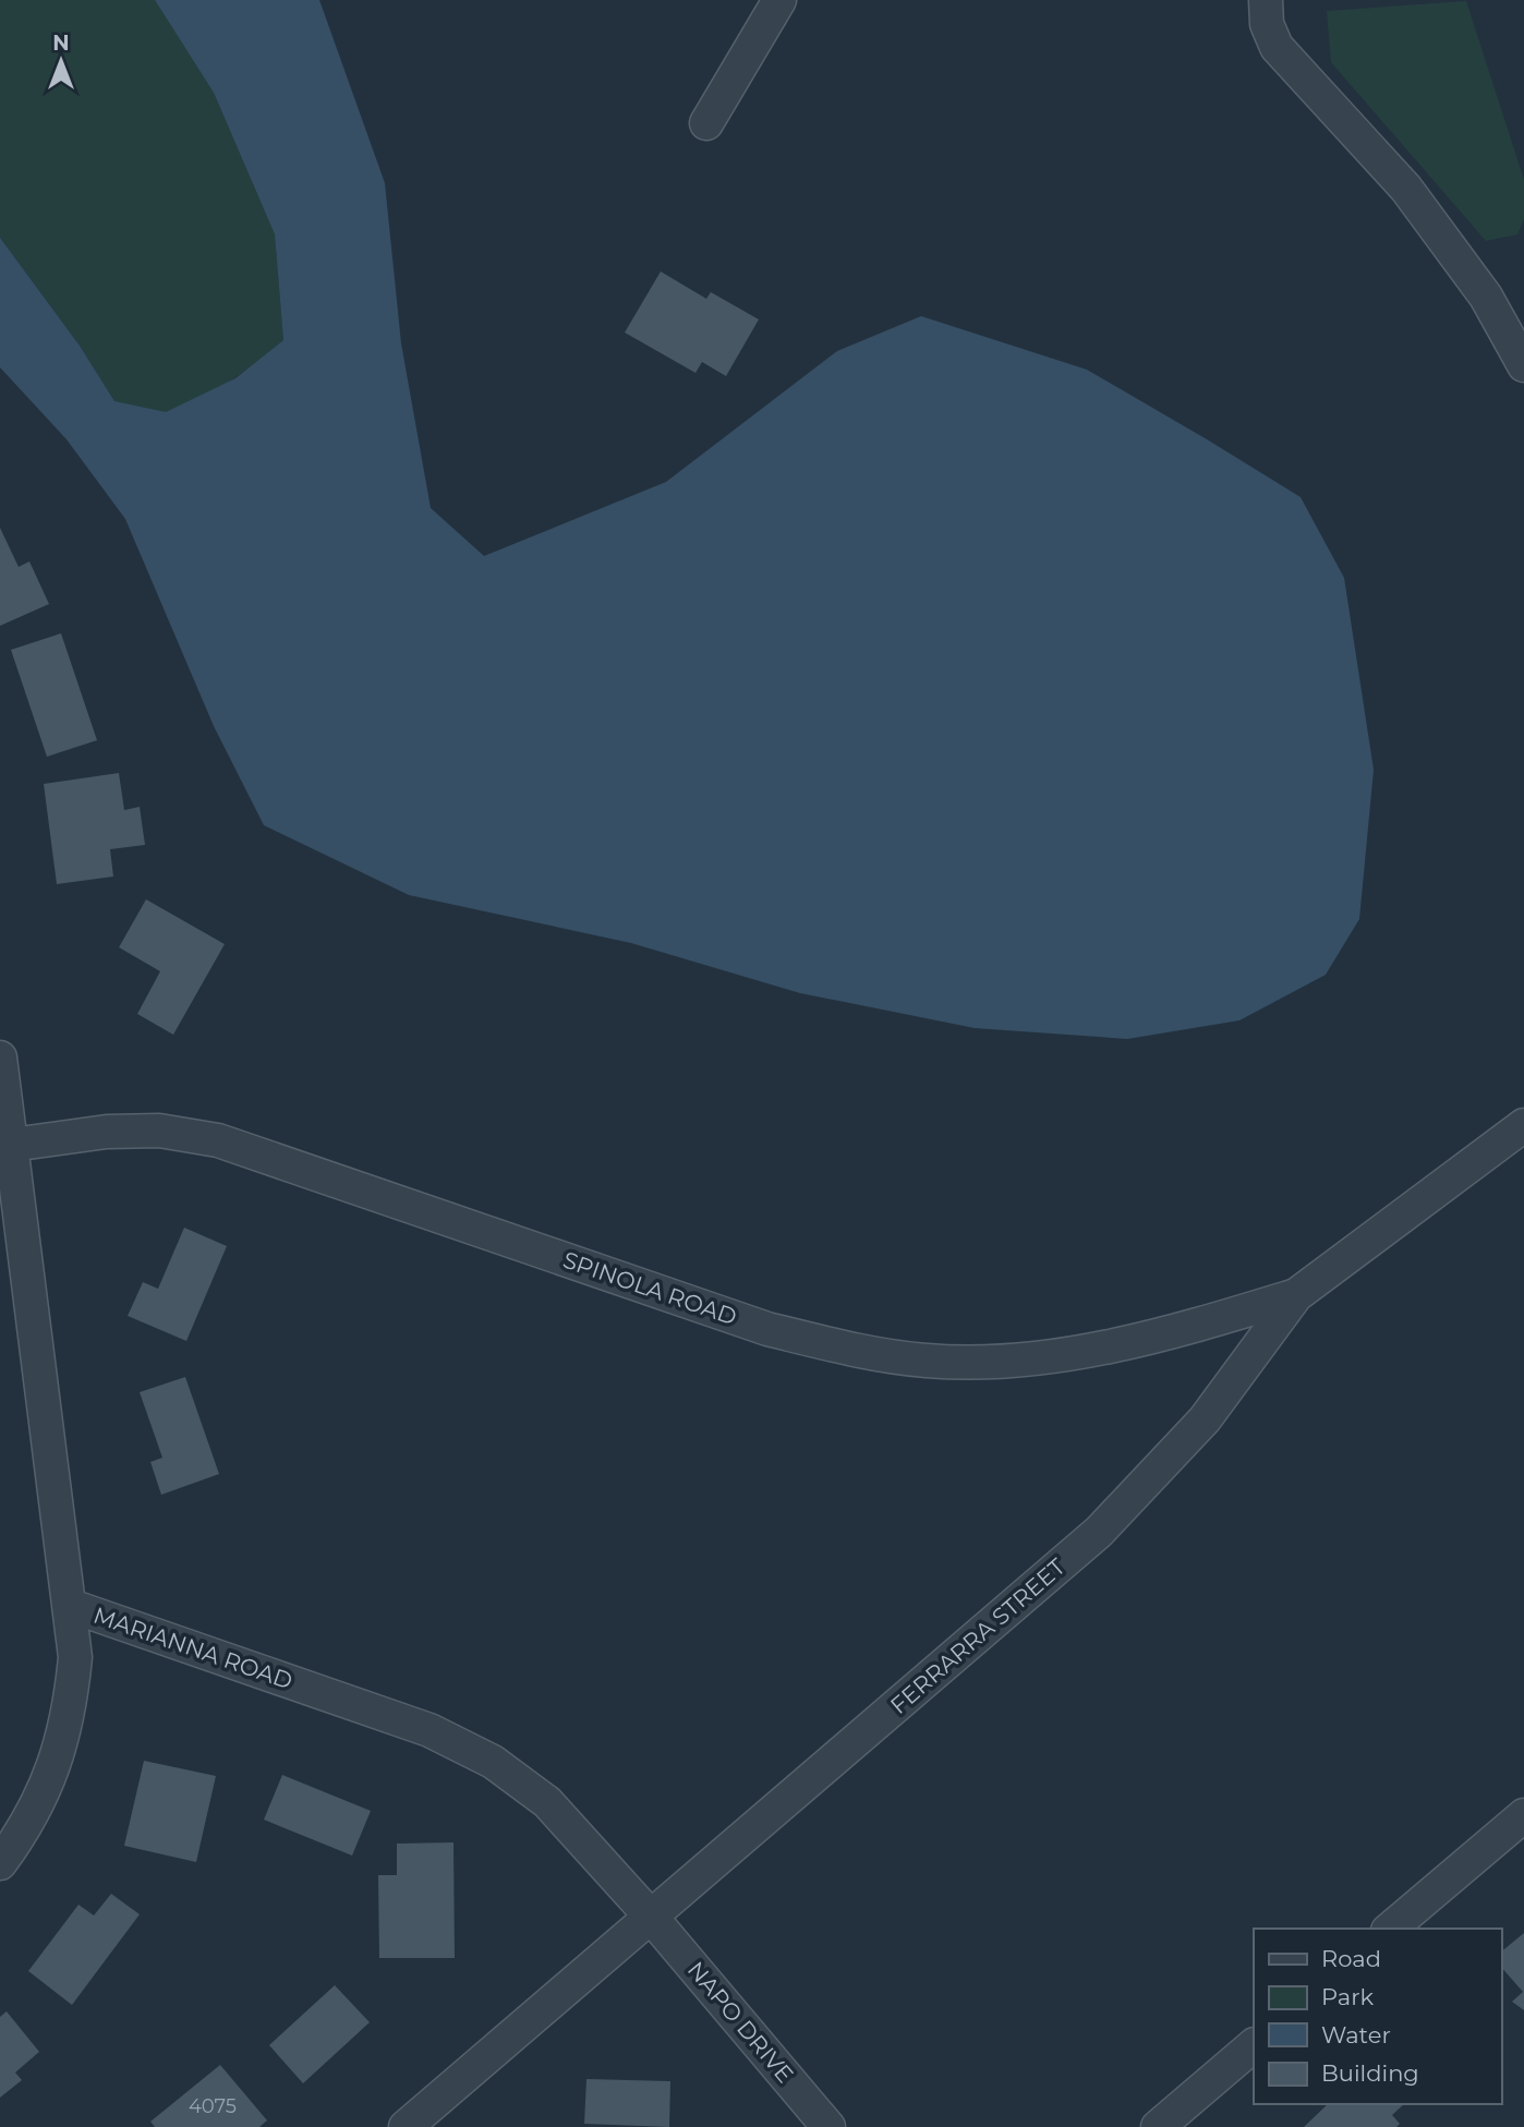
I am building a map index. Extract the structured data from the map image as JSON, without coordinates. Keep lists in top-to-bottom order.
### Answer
{
  "streets": {
    "street": [
      "SPINOLA ROAD",
      "FERRARRA STREET",
      "MARIANNA ROAD",
      "NAPO DRIVE"
    ]
  },
  "crossings": [
    ["SPINOLA ROAD", "FERRARRA STREET"],
    ["SPINOLA ROAD", "MARIANNA ROAD"],
    ["FERRARRA STREET", "MARIANNA ROAD"],
    ["FERRARRA STREET", "NAPO DRIVE"],
    ["MARIANNA ROAD", "NAPO DRIVE"]
  ],
  "house_numbers": ["4075"],
  "legend": [
    "Road",
    "Park",
    "Water",
    "Building"
  ],
  "north": "top"
}
